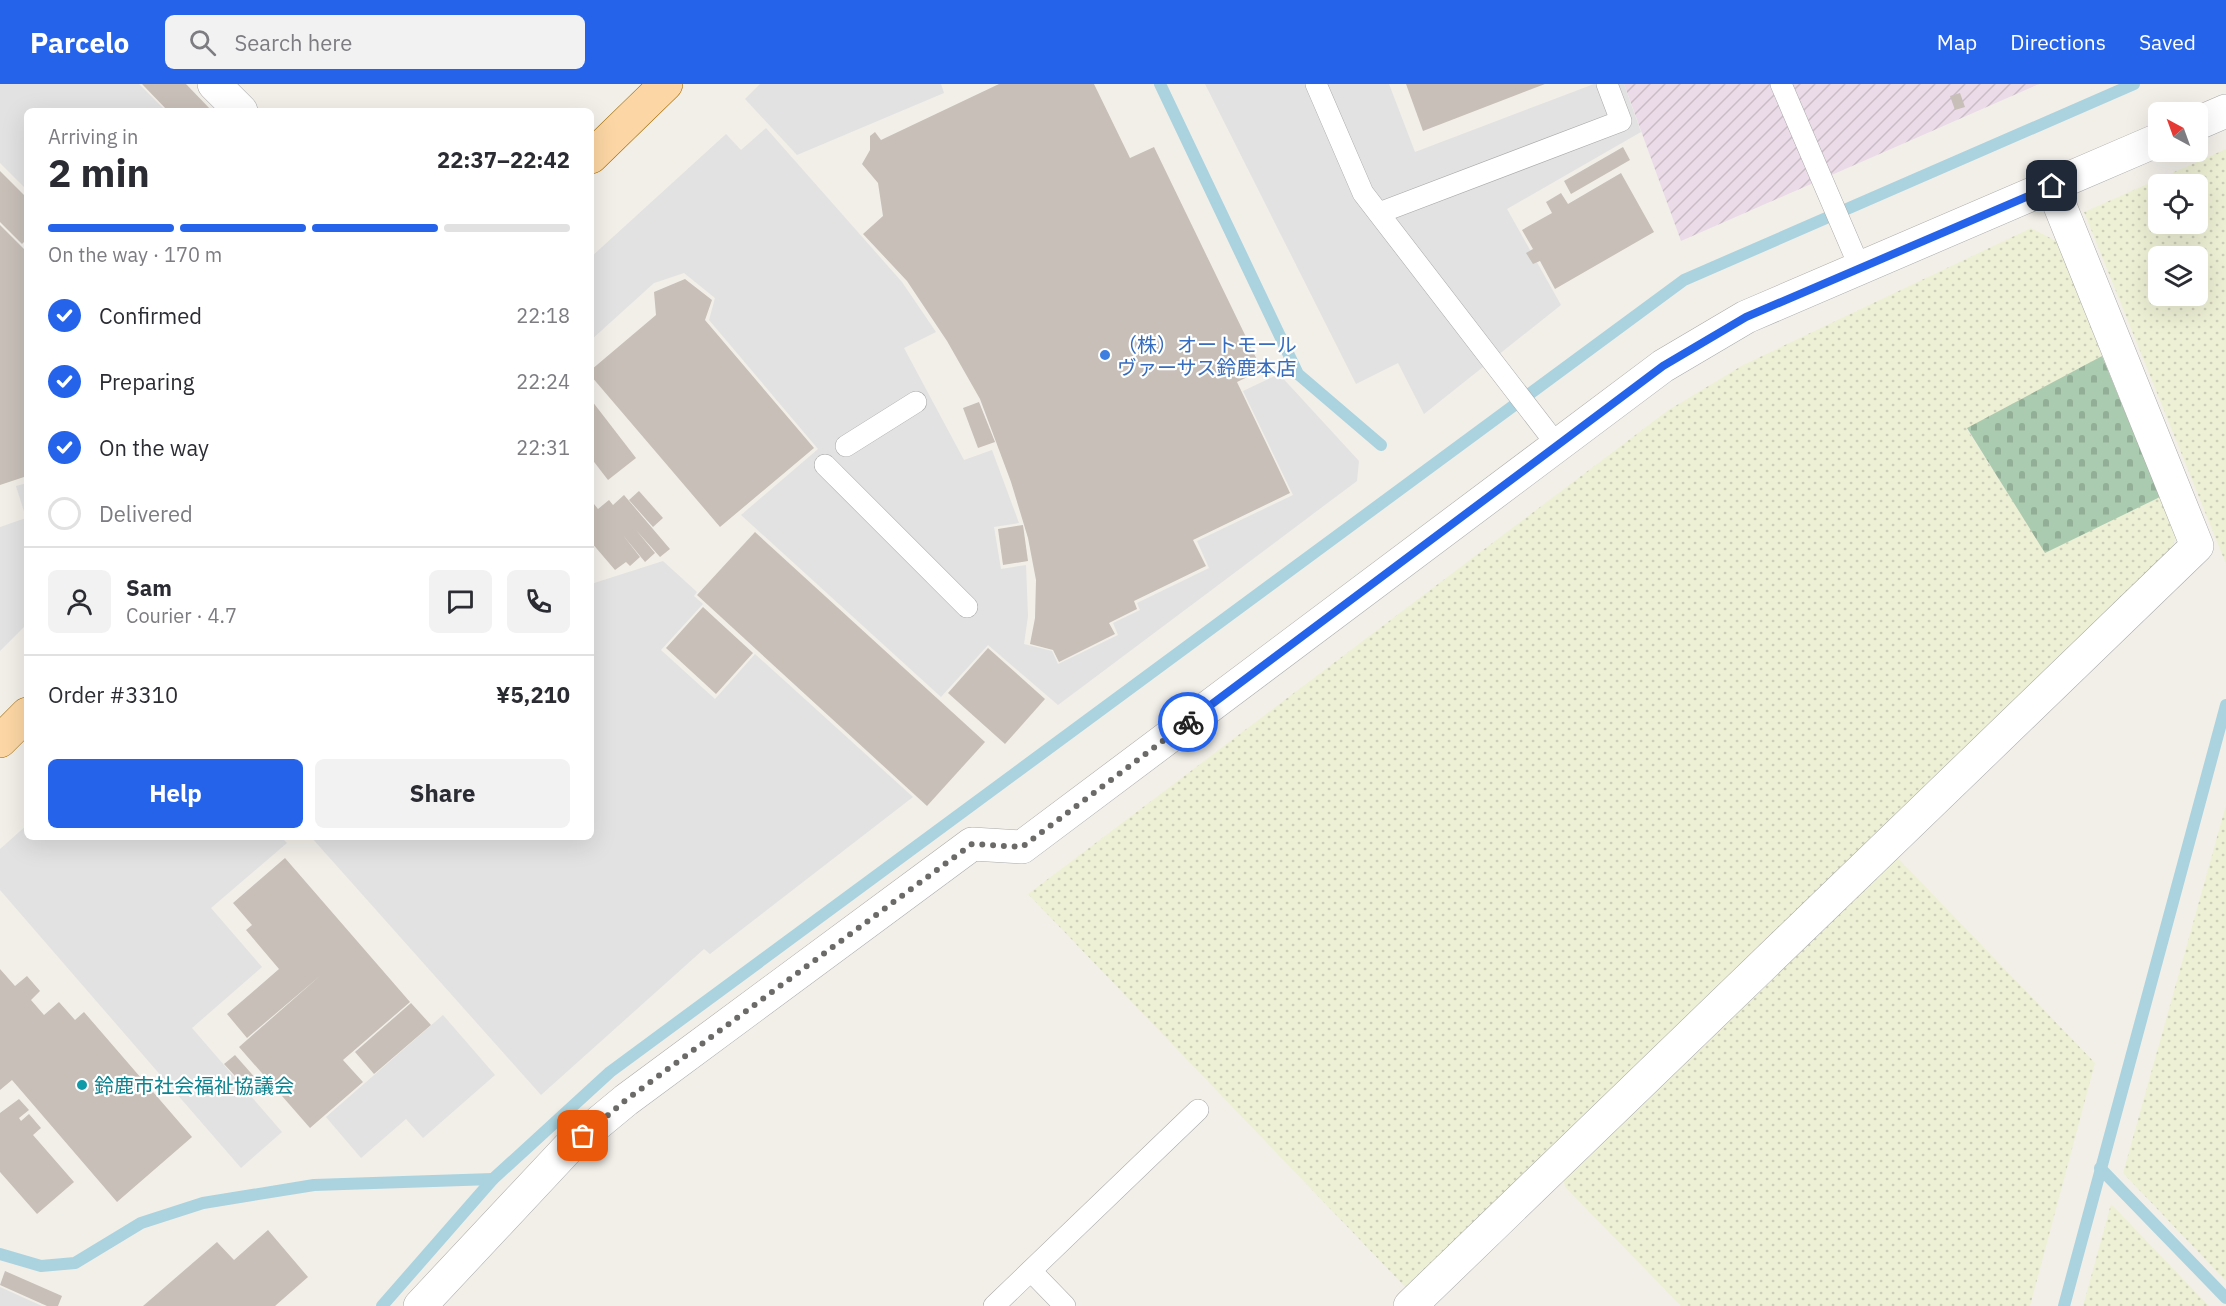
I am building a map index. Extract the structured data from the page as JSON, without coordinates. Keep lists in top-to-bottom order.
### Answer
{
  "places": ["（株）オートモール ヴァーサス鈴鹿本店", "鈴鹿市社会福祉協議会"],
  "north": "top left",
  "page": {
    "header": "Parcelo",
    "search": "Search here",
    "nav": ["Map", "Directions", "Saved"],
    "heading": ["2 min", "Arriving in", "22:37–22:42"],
    "panel": [
      "Sam",
      "Courier · 4.7",
      "Order #3310",
      "¥5,210"
    ],
    "bar": "On the way · 170 m",
    "list": [
      ["Confirmed", "22:18"],
      ["Preparing", "22:24"],
      ["On the way", "22:31"],
      "Delivered"
    ],
    "buttons": ["Help", "Share"]
  }
}
